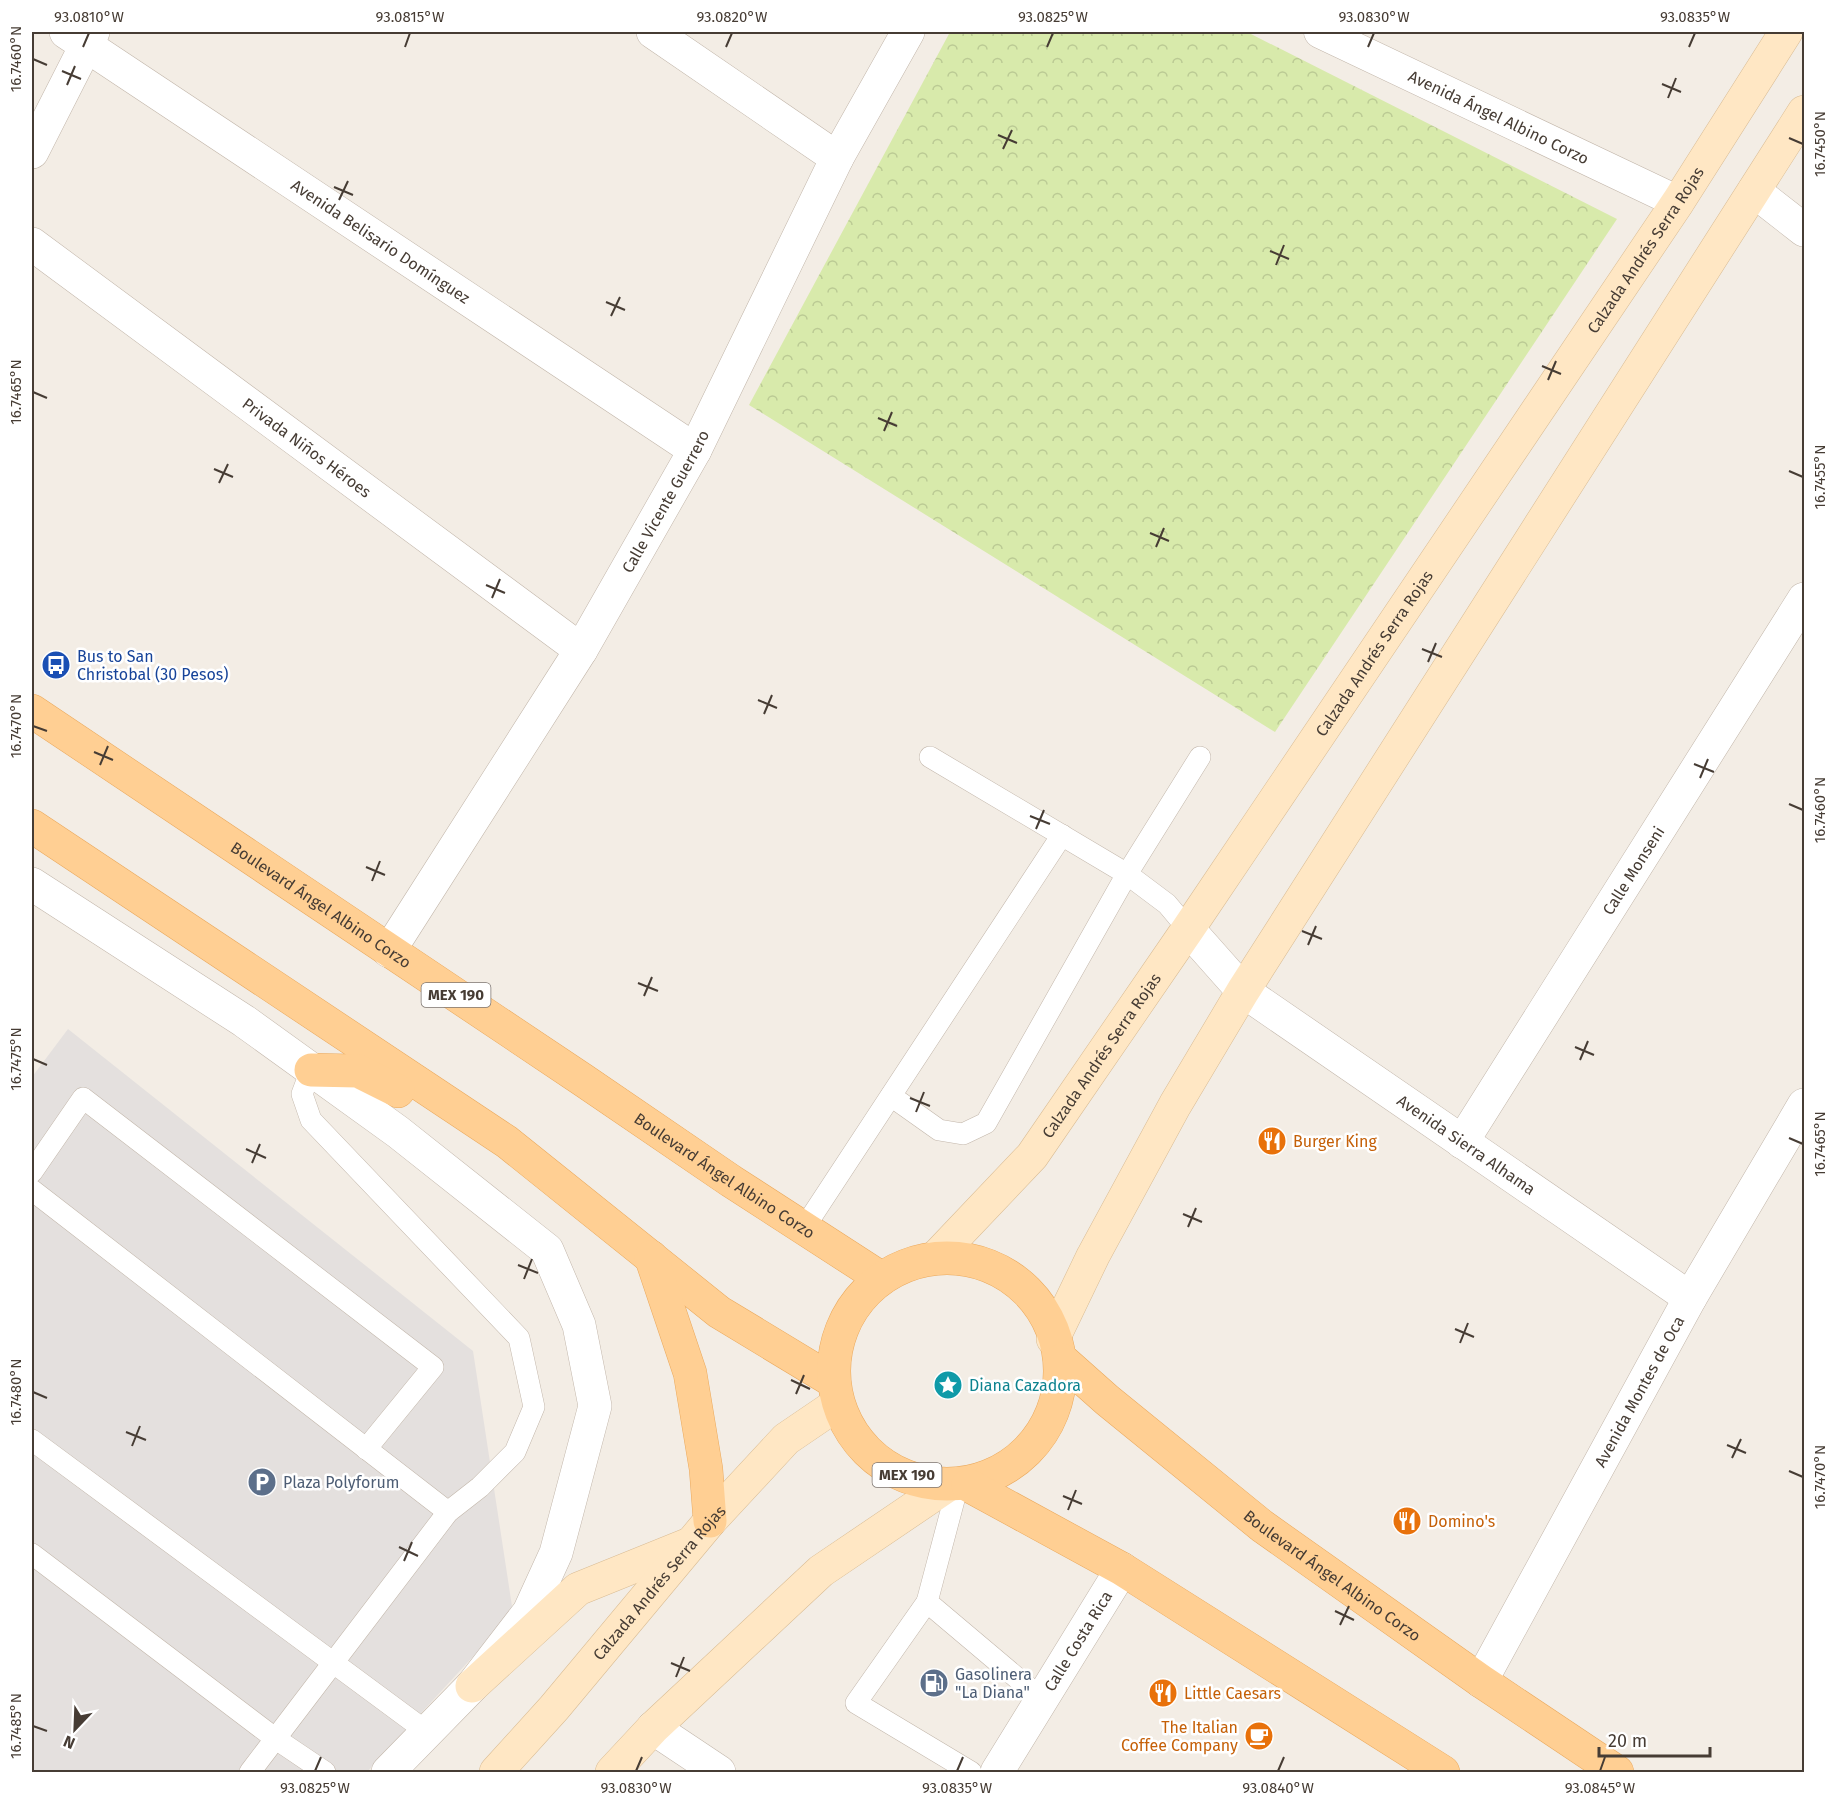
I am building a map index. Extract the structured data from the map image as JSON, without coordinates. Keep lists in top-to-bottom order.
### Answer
{
  "streets": {
    "main road": ["Calzada Andrés Serra Rojas", "Boulevard Ángel Albino Corzo", "MEX 190"],
    "street": [
      "Avenida Ángel Albino Corzo",
      "Avenida Belisario Domínguez",
      "Privada Niños Héroes",
      "Calle Vicente Guerrero",
      "Calle Monseni",
      "Avenida Sierra Alhama",
      "Avenida Montes de Oca",
      "Calle Costa Rica"
    ]
  },
  "crossings": [
    ["Avenida Ángel Albino Corzo", "Calzada Andrés Serra Rojas"],
    ["Avenida Belisario Domínguez", "Calle Vicente Guerrero"],
    ["Calzada Andrés Serra Rojas", "MEX 190"],
    ["Calzada Andrés Serra Rojas", "Avenida Sierra Alhama"],
    ["Privada Niños Héroes", "Calle Vicente Guerrero"],
    ["Calle Vicente Guerrero", "Boulevard Ángel Albino Corzo"],
    ["Calle Monseni", "Avenida Sierra Alhama"],
    ["Boulevard Ángel Albino Corzo", "Avenida Montes de Oca"],
    ["MEX 190", "Calle Costa Rica"],
    ["Avenida Sierra Alhama", "Avenida Montes de Oca"]
  ],
  "places": {
    "bus stop": ["Bus to San Christobal (30 Pesos)"],
    "restaurant": ["Burger King", "Domino's", "Little Caesars"],
    "place": ["Diana Cazadora"],
    "parking": ["Plaza Polyforum"],
    "fuel station": ["Gasolinera \"La Diana\""],
    "cafe": ["The Italian Coffee Company"]
  },
  "scale_bar": "20 m",
  "north": "bottom left",
  "coordinates": [
    "93.0810°W",
    "93.0815°W",
    "93.0820°W",
    "93.0825°W",
    "93.0830°W",
    "93.0835°W",
    "16.7460°N",
    "16.7450°N",
    "16.7465°N",
    "16.7455°N",
    "16.7470°N",
    "16.7475°N",
    "16.7480°N",
    "16.7485°N",
    "93.0840°W",
    "93.0845°W"
  ]
}
